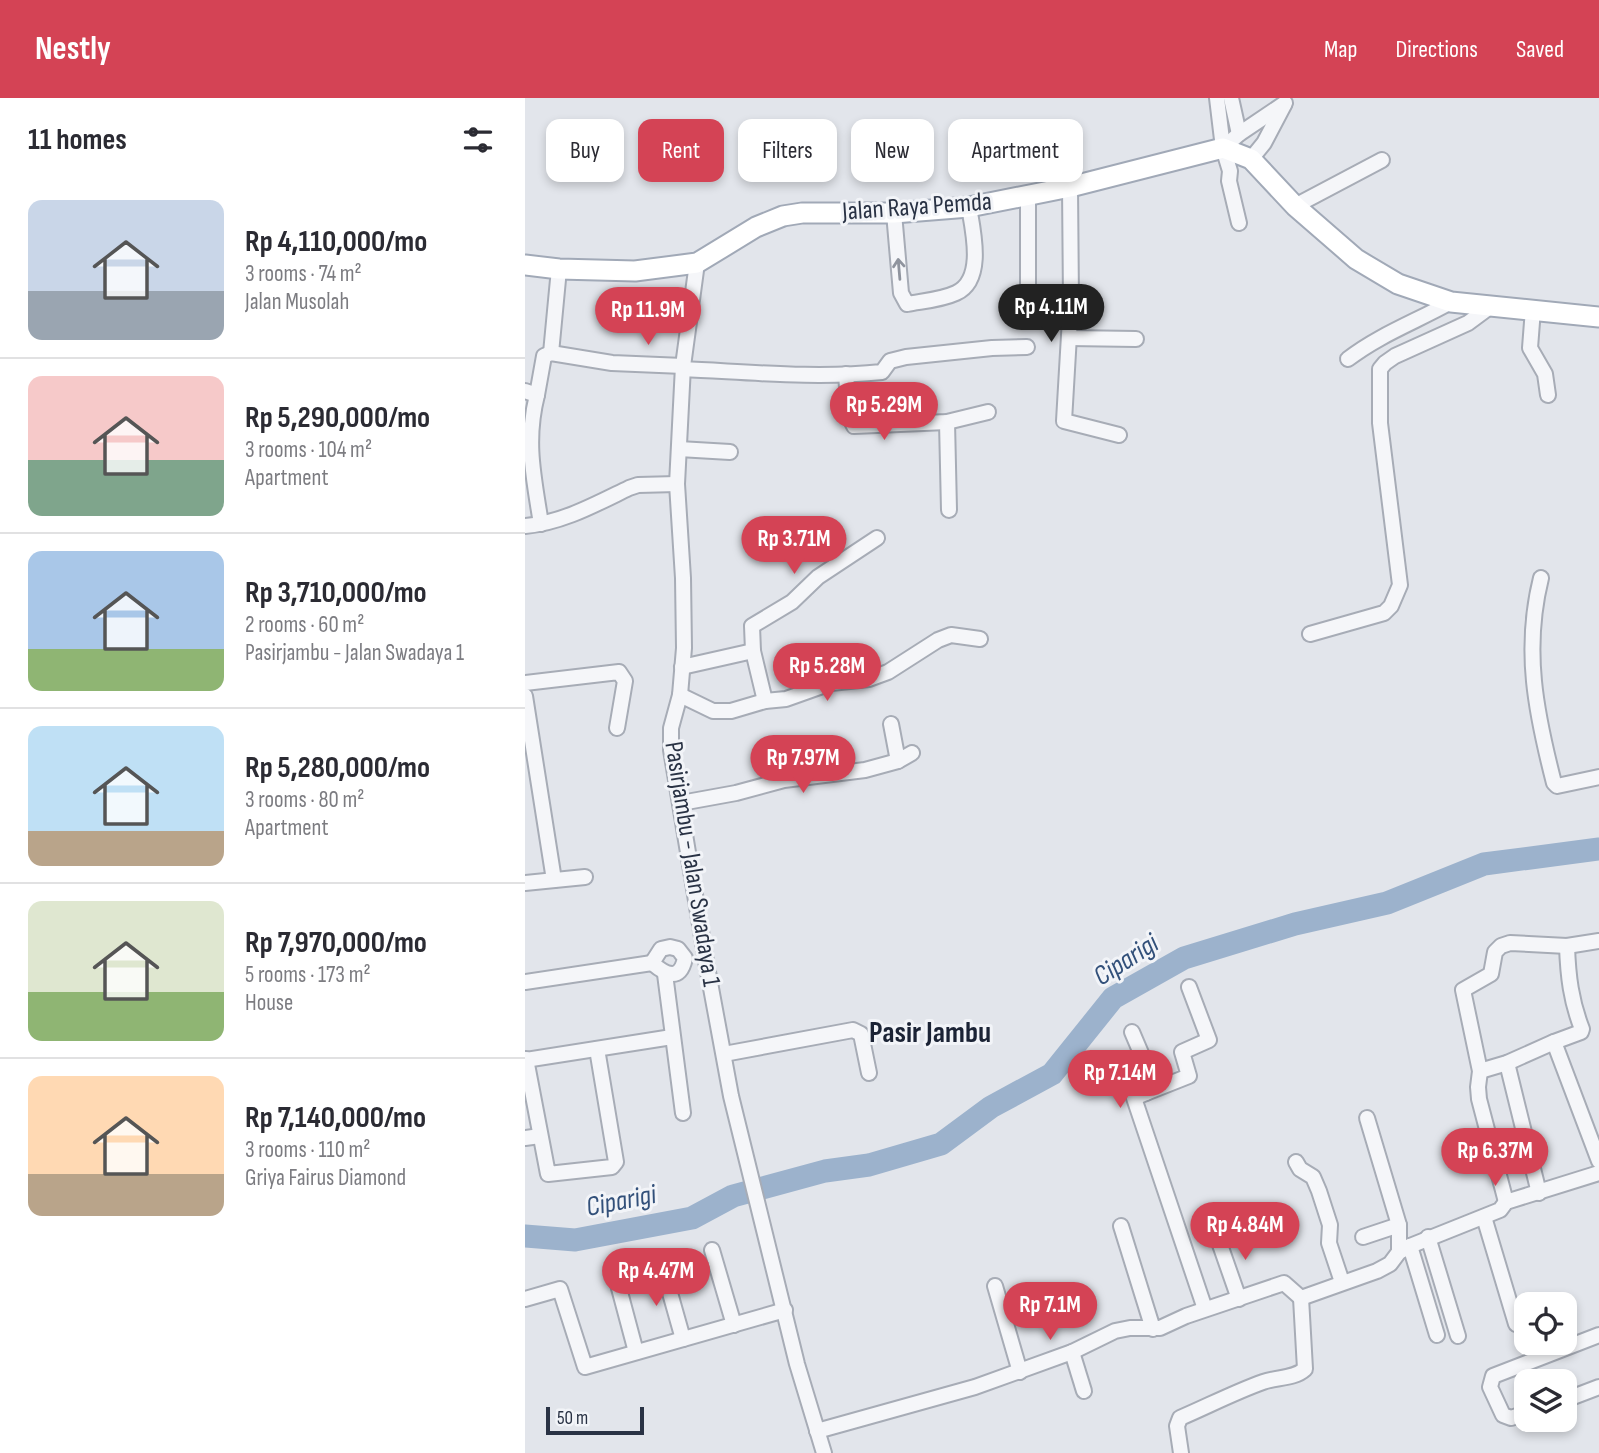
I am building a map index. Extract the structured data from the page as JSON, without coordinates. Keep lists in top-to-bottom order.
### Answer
{
  "streets": {
    "main road": ["Jalan Raya Pemda"],
    "street": ["Pasirjambu - Jalan Swadaya 1"]
  },
  "crossings": [
    ["Jalan Raya Pemda", "Pasirjambu - Jalan Swadaya 1"]
  ],
  "districts": ["Pasir Jambu"],
  "water": ["Ciparigi"],
  "scale_bar": "50 m",
  "page": {
    "header": "Nestly",
    "nav": ["Map", "Directions", "Saved"],
    "heading": "11 homes",
    "chip": [
      "Buy",
      "Rent",
      "Filters",
      "New",
      "Apartment"
    ],
    "list": [
      {
        "name": "Rp 4,110,000/mo",
        "note": "3 rooms · 74 m² · Jalan Musolah"
      },
      {
        "name": "Rp 5,290,000/mo",
        "note": "3 rooms · 104 m² · Apartment"
      },
      {
        "name": "Rp 3,710,000/mo",
        "note": "2 rooms · 60 m² · Pasirjambu - Jalan Swadaya 1"
      },
      {
        "name": "Rp 5,280,000/mo",
        "note": "3 rooms · 80 m² · Apartment"
      },
      {
        "name": "Rp 7,970,000/mo",
        "note": "5 rooms · 173 m² · House"
      },
      {
        "name": "Rp 7,140,000/mo",
        "note": "3 rooms · 110 m² · Griya Fairus Diamond"
      }
    ],
    "price": [
      "Rp 4.11M",
      "Rp 11.9M",
      "Rp 5.29M",
      "Rp 3.71M",
      "Rp 5.28M",
      "Rp 7.97M",
      "Rp 7.14M",
      "Rp 6.37M",
      "Rp 4.84M",
      "Rp 4.47M",
      "Rp 7.1M"
    ],
    "scale": "50 m"
  }
}
